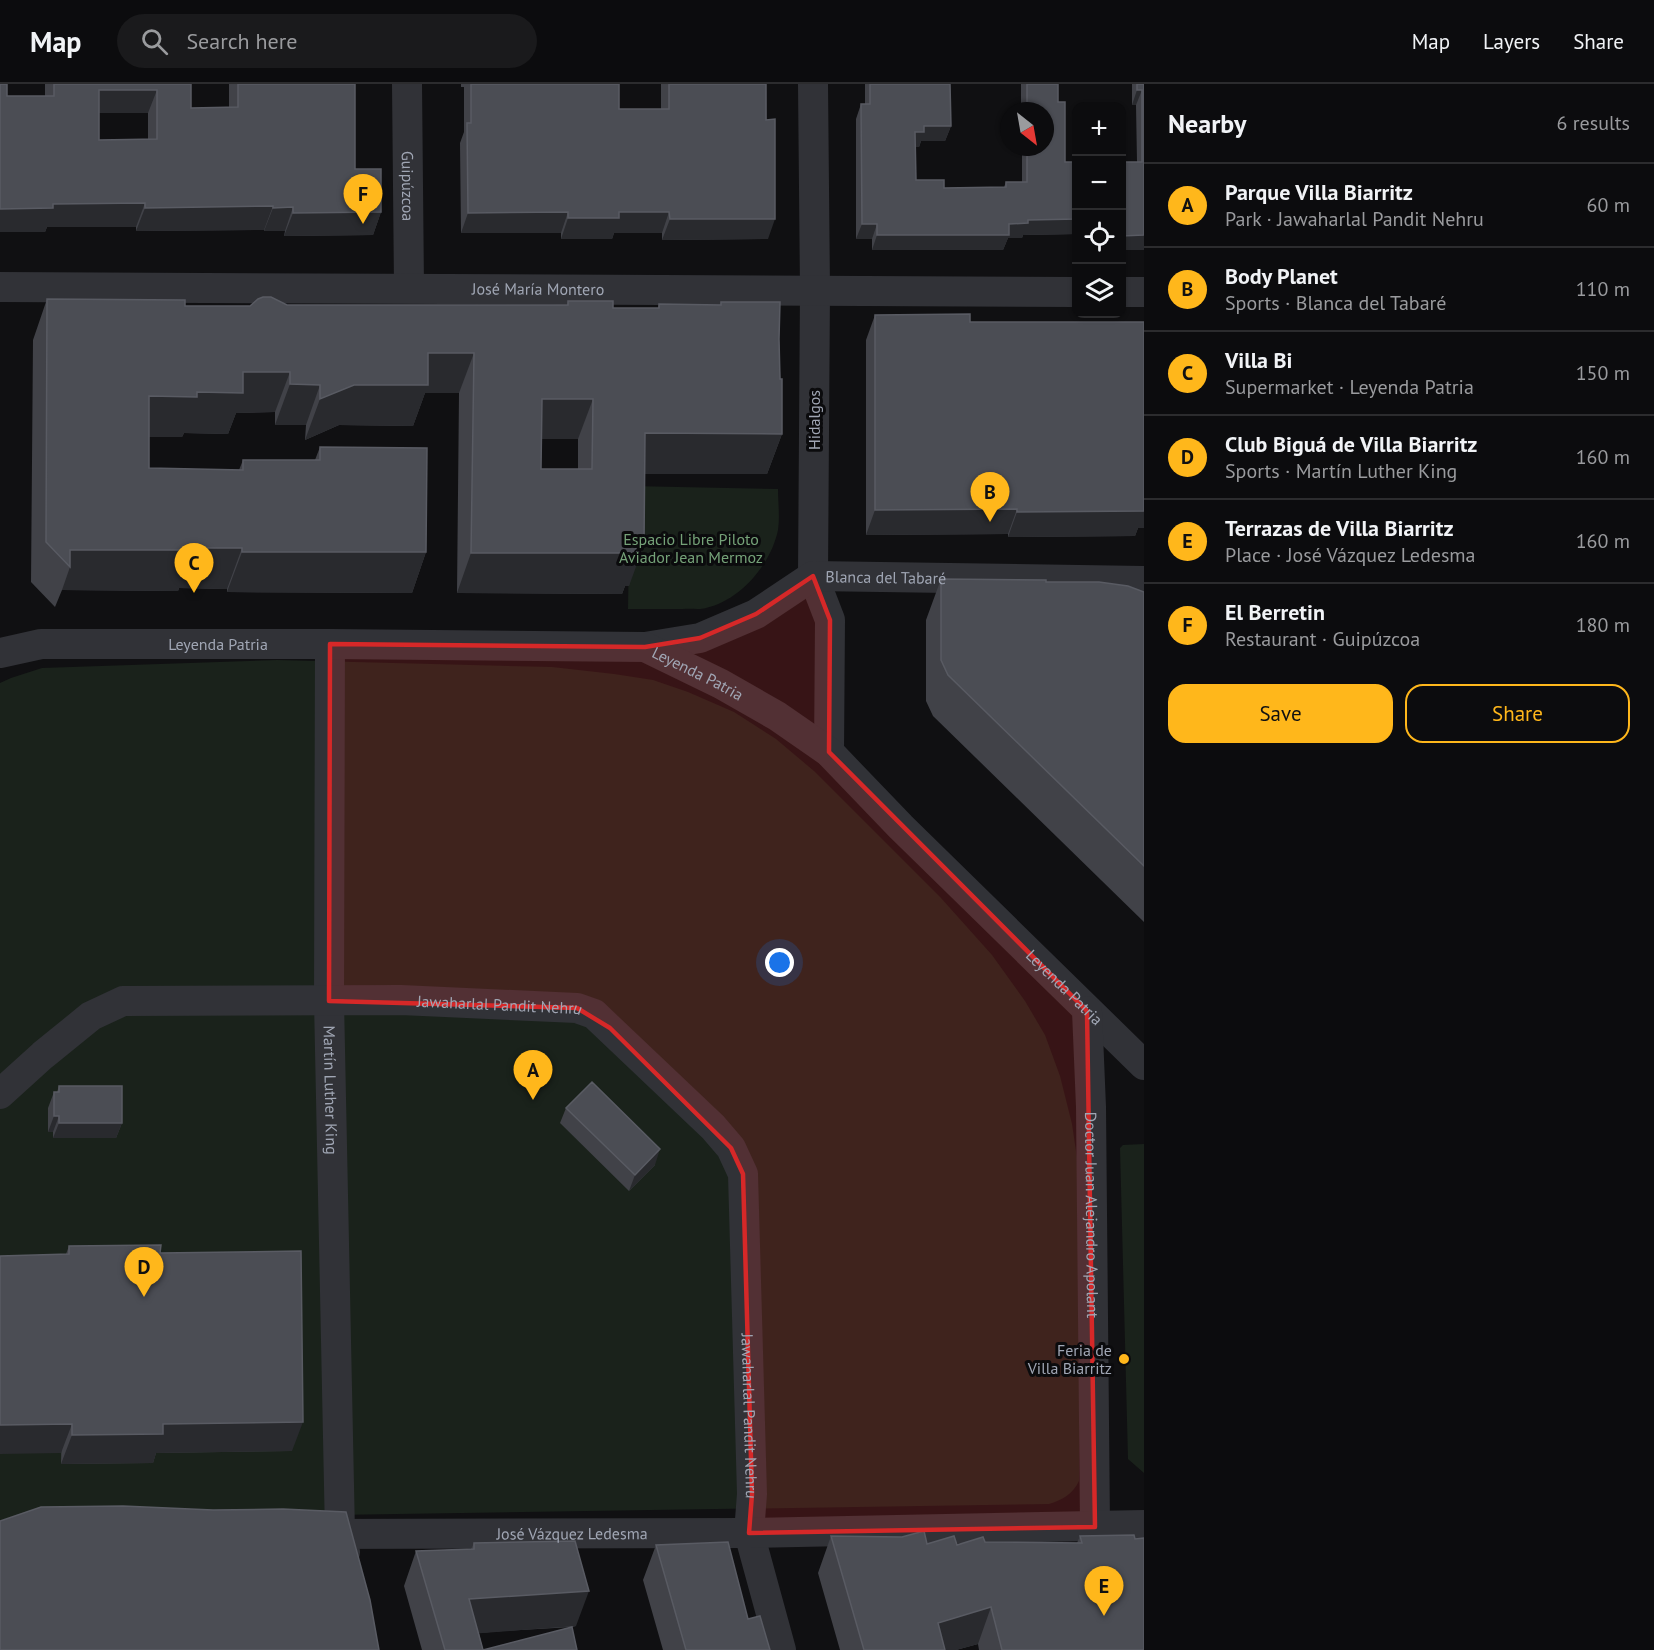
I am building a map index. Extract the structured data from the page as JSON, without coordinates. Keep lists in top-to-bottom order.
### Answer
{
  "streets": {
    "street": [
      "Guipúzcoa",
      "José María Montero",
      "Hidalgos",
      "Blanca del Tabaré",
      "Leyenda Patria",
      "Jawaharlal Pandit Nehru",
      "Martín Luther King",
      "Doctor Juan Alejandro Apolant",
      "José Vázquez Ledesma"
    ]
  },
  "crossings": [
    ["Guipúzcoa", "José María Montero"],
    ["José María Montero", "Hidalgos"],
    ["Hidalgos", "Blanca del Tabaré"],
    ["Hidalgos", "Leyenda Patria"],
    ["Blanca del Tabaré", "Leyenda Patria"],
    ["Leyenda Patria", "Martín Luther King"],
    ["Leyenda Patria", "Doctor Juan Alejandro Apolant"],
    ["Jawaharlal Pandit Nehru", "Martín Luther King"],
    ["Jawaharlal Pandit Nehru", "José Vázquez Ledesma"],
    ["Martín Luther King", "José Vázquez Ledesma"],
    ["Doctor Juan Alejandro Apolant", "José Vázquez Ledesma"]
  ],
  "parks": ["Espacio Libre Piloto Aviador Jean Mermoz"],
  "places": ["Feria de Villa Biarritz"],
  "north": "bottom right",
  "page": {
    "header": "Map",
    "search": "Search here",
    "nav": ["Map", "Layers", "Share"],
    "heading": ["Nearby", "6 results"],
    "map_buttons": ["+", "−"],
    "list": [
      {
        "mark": "A",
        "name": "Parque Villa Biarritz",
        "note": "Park · Jawaharlal Pandit Nehru",
        "value": "60 m"
      },
      {
        "mark": "B",
        "name": "Body Planet",
        "note": "Sports · Blanca del Tabaré",
        "value": "110 m"
      },
      {
        "mark": "C",
        "name": "Villa Bi",
        "note": "Supermarket · Leyenda Patria",
        "value": "150 m"
      },
      {
        "mark": "D",
        "name": "Club Biguá de Villa Biarritz",
        "note": "Sports · Martín Luther King",
        "value": "160 m"
      },
      {
        "mark": "E",
        "name": "Terrazas de Villa Biarritz",
        "note": "Place · José Vázquez Ledesma",
        "value": "160 m"
      },
      {
        "mark": "F",
        "name": "El Berretin",
        "note": "Restaurant · Guipúzcoa",
        "value": "180 m"
      }
    ],
    "pins": [
      "F",
      "B",
      "C",
      "A",
      "D",
      "E"
    ],
    "buttons": ["Save", "Share"]
  }
}
